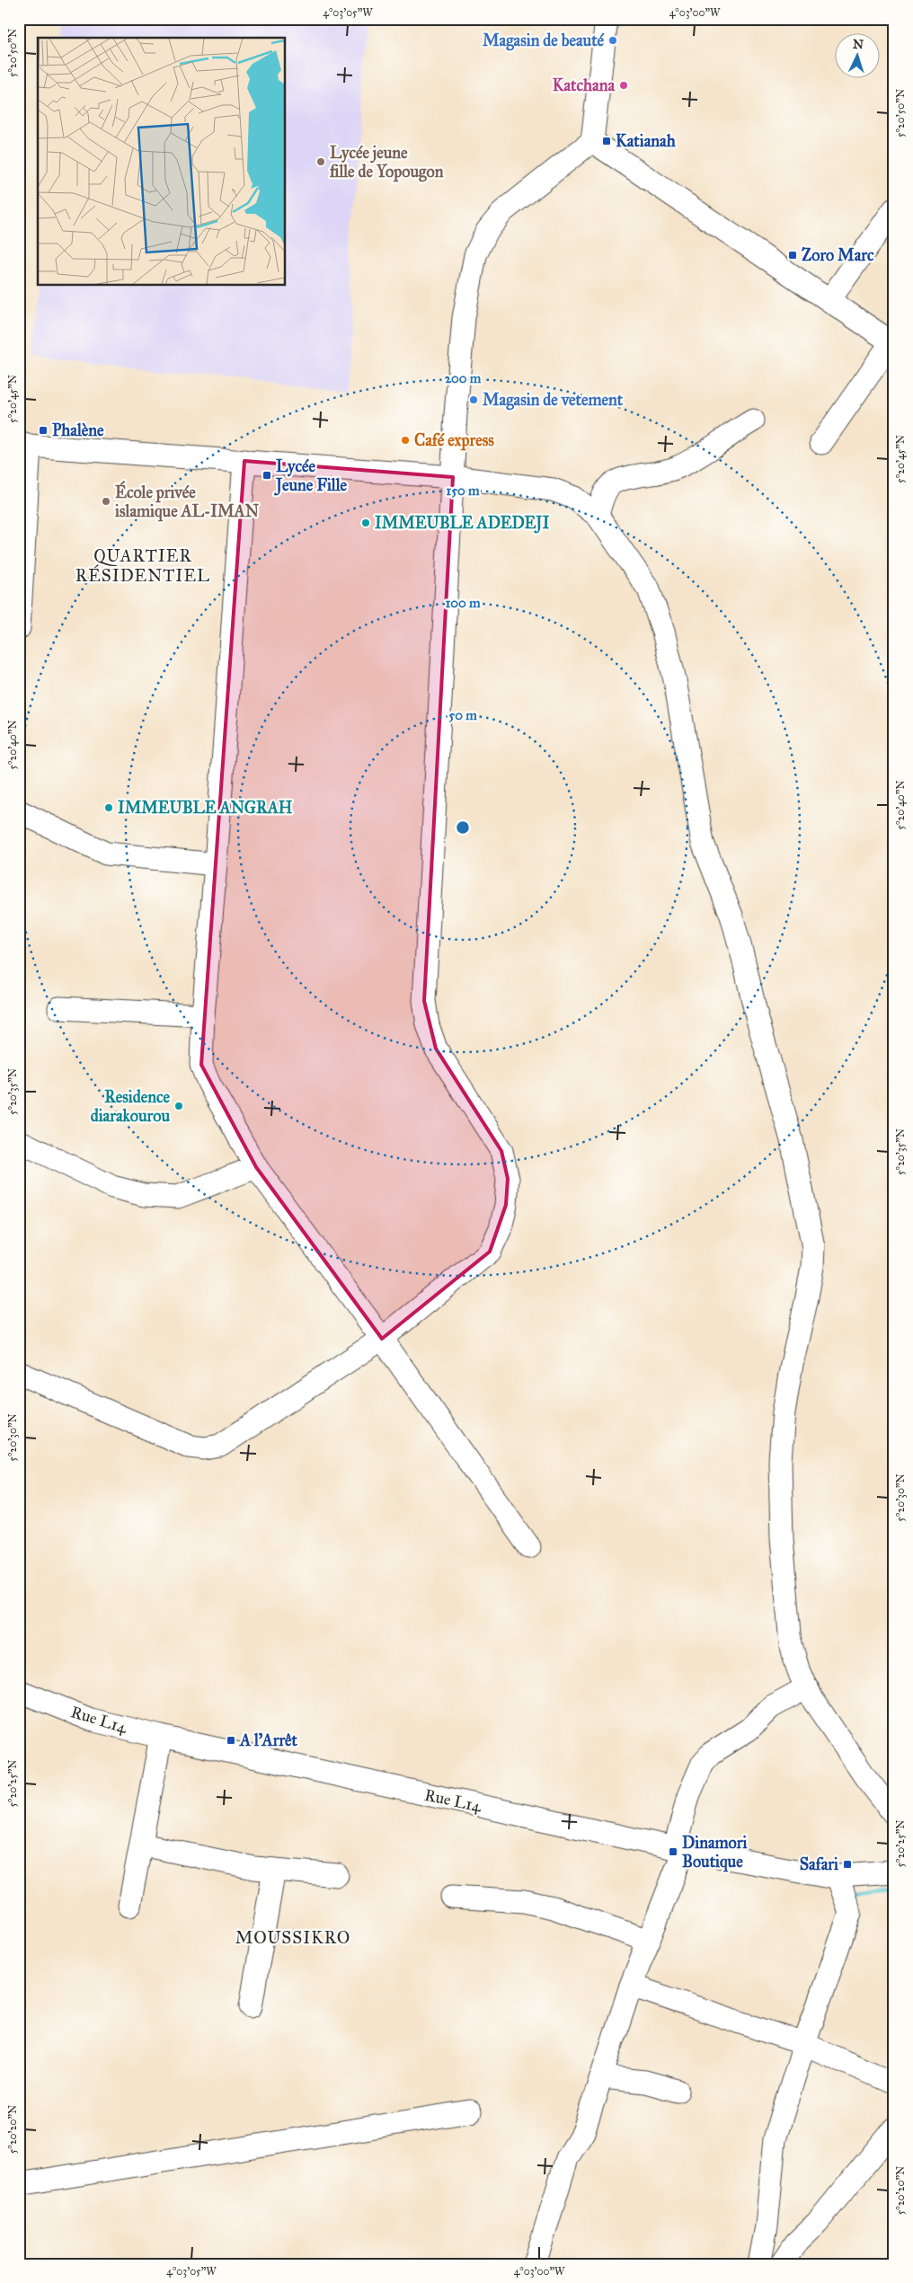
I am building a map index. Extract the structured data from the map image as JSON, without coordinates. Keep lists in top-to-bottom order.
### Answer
{
  "streets": {
    "street": ["Rue L14"]
  },
  "districts": ["QUARTIER RÉSIDENTIEL", "MOUSSIKRO"],
  "places": {
    "other": [
      "Magasin de beauté",
      "Katchana",
      "Lycée jeune fille de Yopougon",
      "Magasin de vetement",
      "Café express",
      "École privée islamique AL-IMAN",
      "IMMEUBLE ADEDEJI",
      "IMMEUBLE ANGRAH",
      "Residence diarakourou"
    ],
    "transit": [
      "Katianah",
      "Zoro Marc",
      "Phalène",
      "Lycée Jeune Fille",
      "A l'Arrêt",
      "Dinamori Boutique",
      "Safari"
    ]
  },
  "north": "top",
  "coordinates": [
    "4°03'05\"W",
    "4°03'00\"W",
    "5°20'50\"N",
    "5°20'45\"N",
    "5°20'40\"N",
    "5°20'35\"N",
    "5°20'30\"N",
    "5°20'25\"N",
    "5°20'20\"N"
  ],
  "rings": [
    "200 m",
    "150 m",
    "100 m",
    "50 m"
  ]
}
